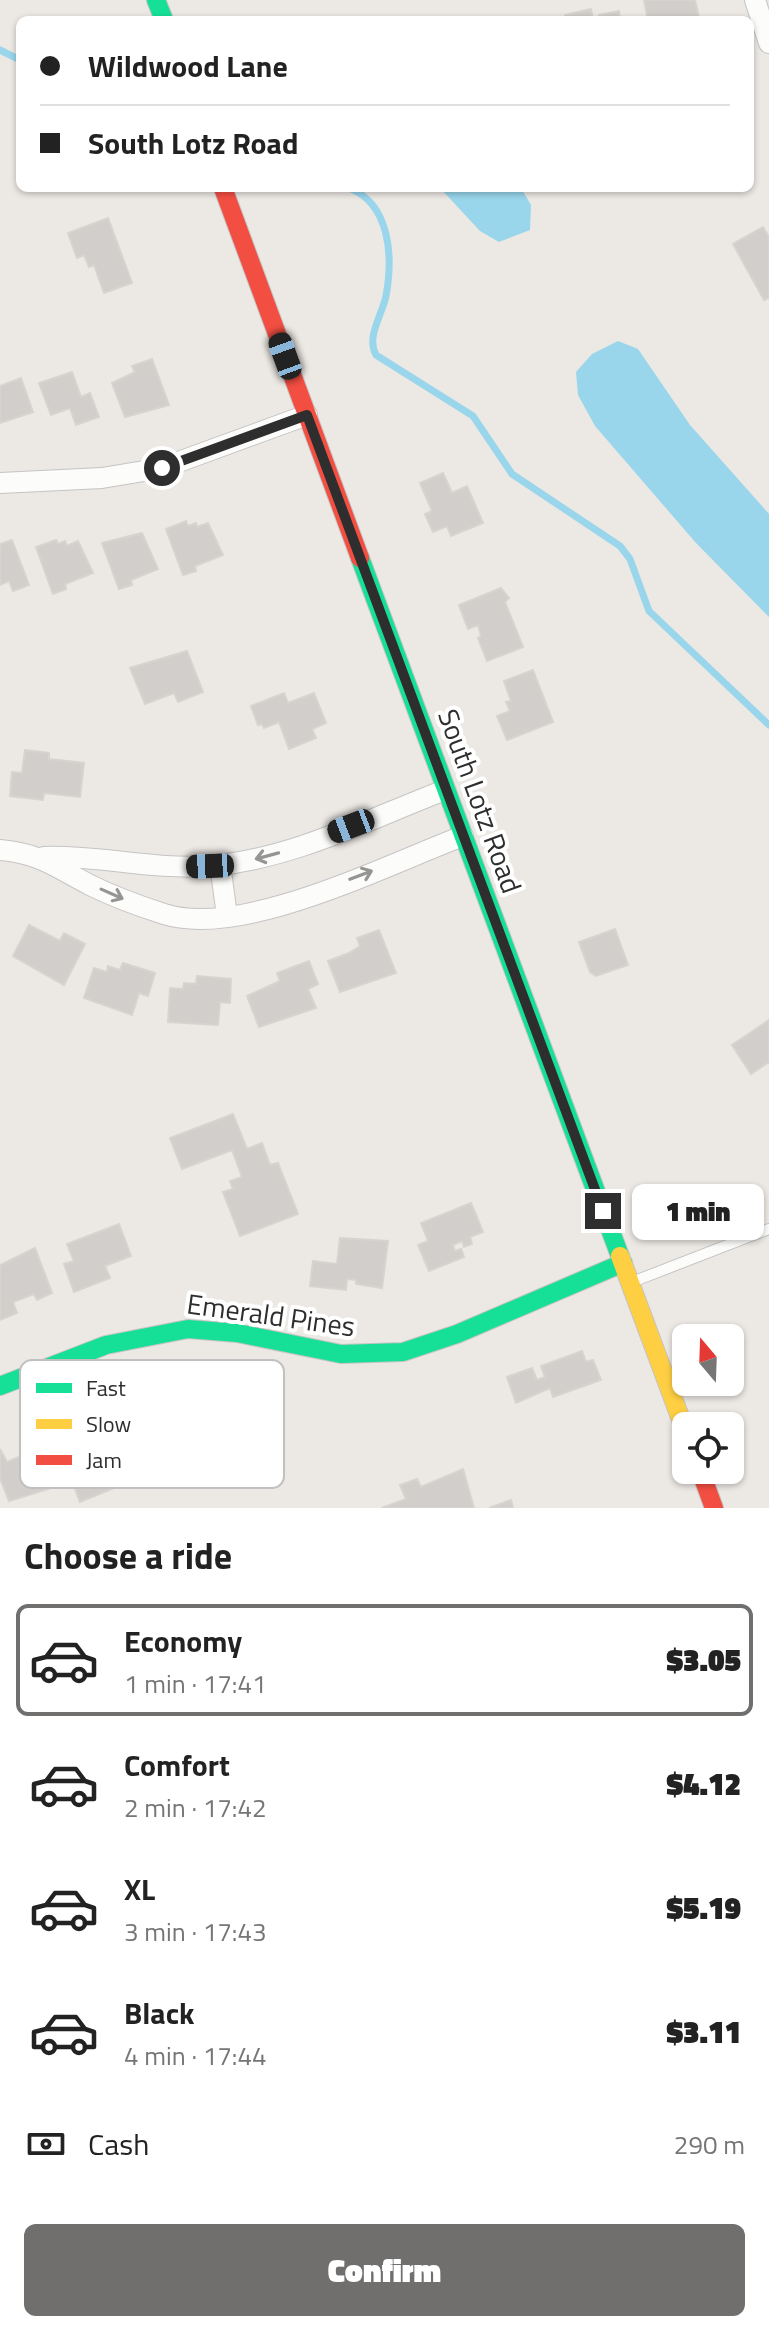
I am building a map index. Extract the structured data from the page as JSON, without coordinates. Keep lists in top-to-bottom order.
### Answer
{
  "streets": {
    "street": ["South Lotz Road", "Emerald Pines"]
  },
  "crossings": [
    ["South Lotz Road", "Emerald Pines"]
  ],
  "legend": ["Fast", "Slow", "Jam"],
  "north": "top",
  "page": {
    "banner": ["Wildwood Lane", "South Lotz Road"],
    "bubble": "1 min",
    "heading": "Choose a ride",
    "list": [
      {
        "name": "Economy",
        "note": "1 min · 17:41",
        "value": "$3.05"
      },
      {
        "name": "Comfort",
        "note": "2 min · 17:42",
        "value": "$4.12"
      },
      {
        "name": "XL",
        "note": "3 min · 17:43",
        "value": "$5.19"
      },
      {
        "name": "Black",
        "note": "4 min · 17:44",
        "value": "$3.11"
      }
    ],
    "pay": ["Cash", "290 m"],
    "buttons": "Confirm"
  }
}
